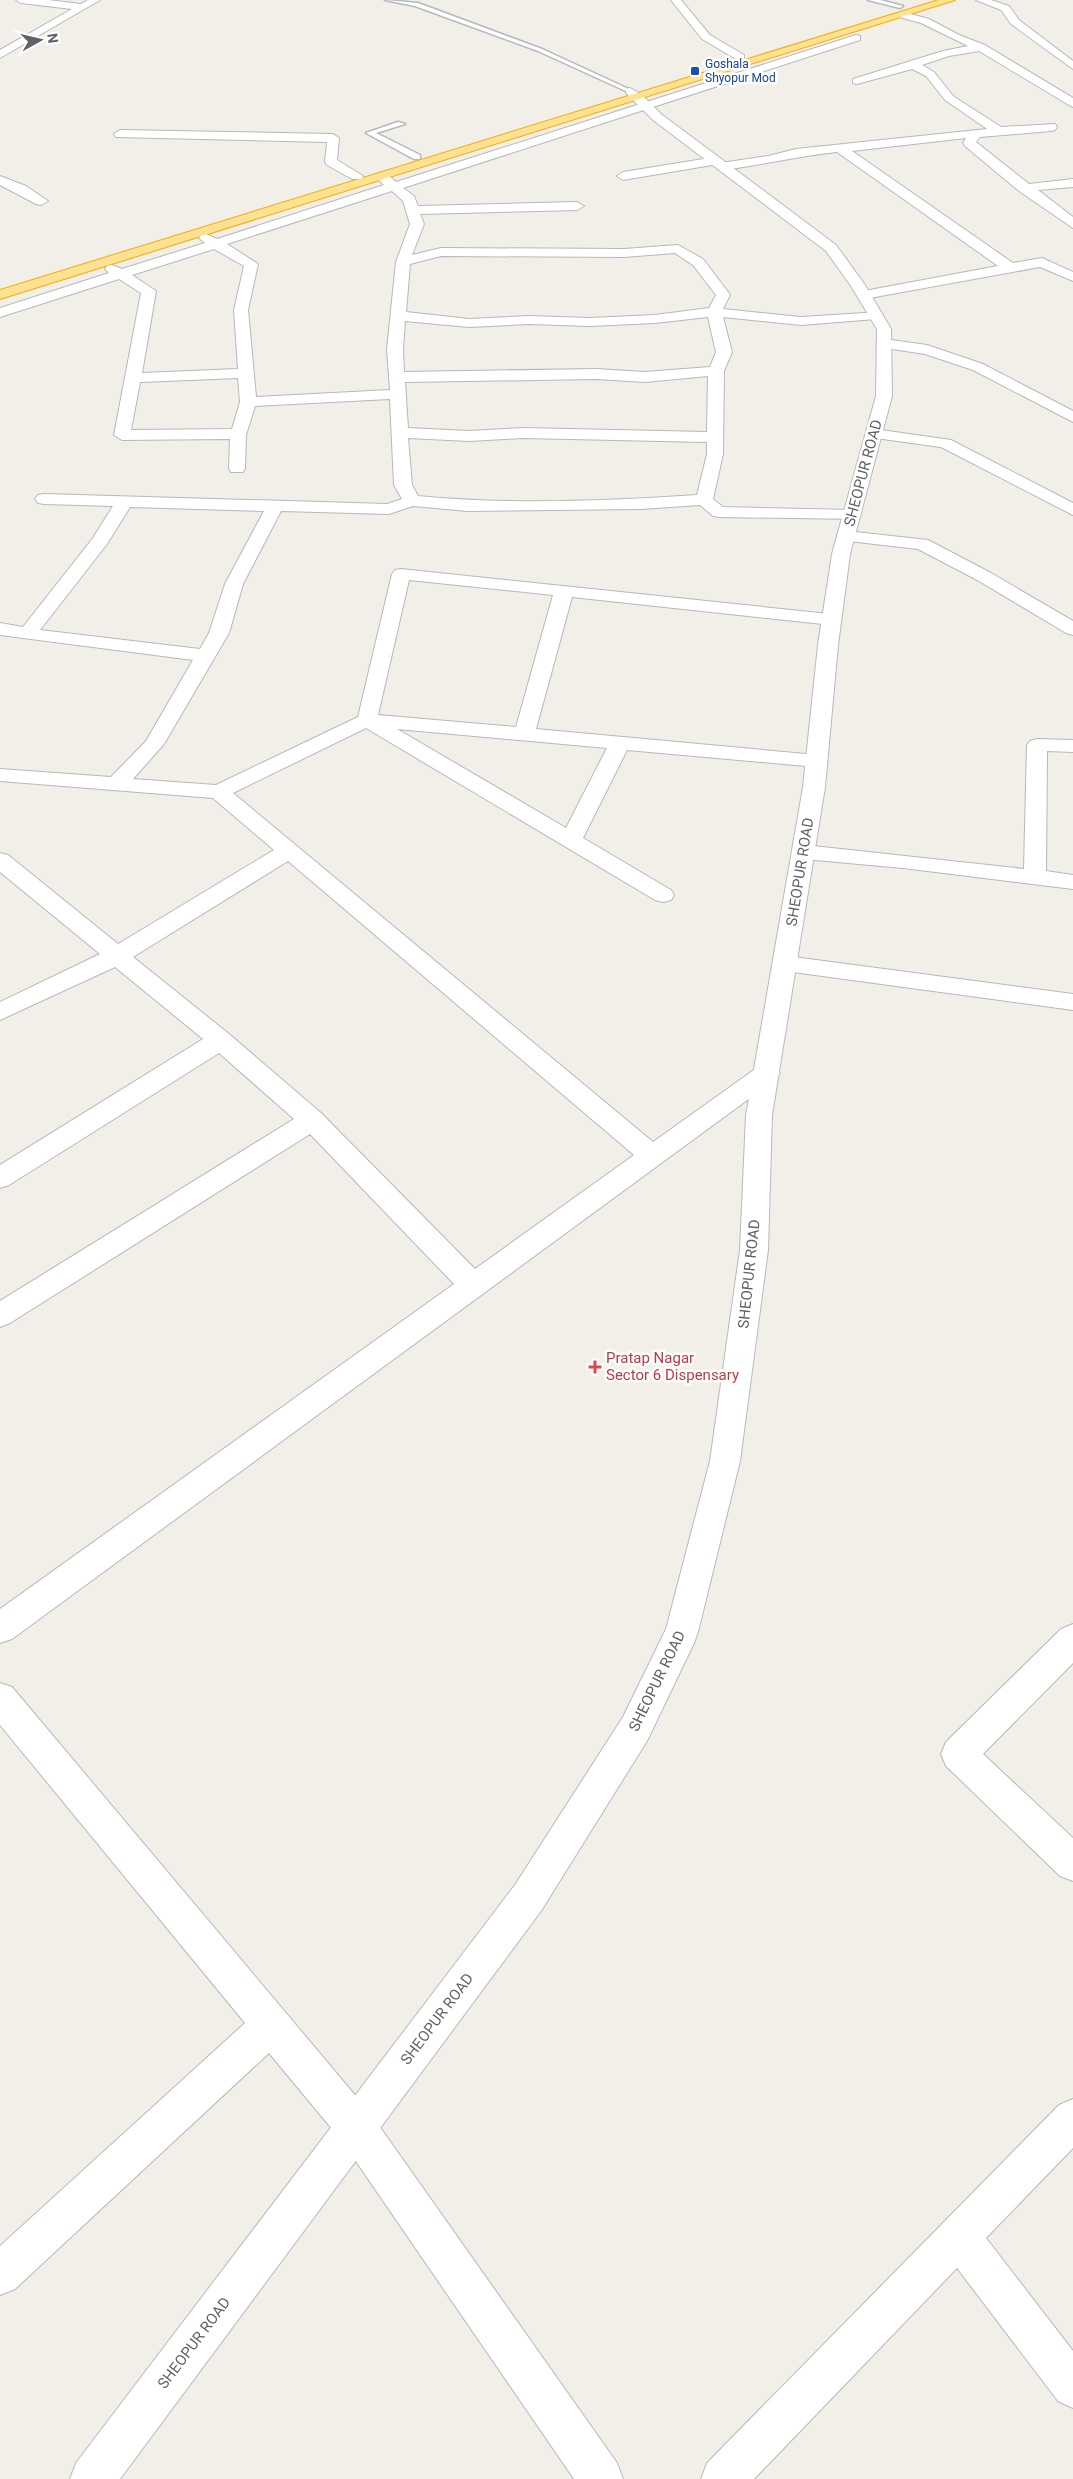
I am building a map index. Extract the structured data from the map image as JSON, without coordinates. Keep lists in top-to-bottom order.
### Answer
{
  "streets": {
    "street": ["SHEOPUR ROAD"]
  },
  "places": {
    "transit": ["Goshala Shyopur Mod"],
    "health": ["Pratap Nagar Sector 6 Dispensary"]
  },
  "north": "right"
}
